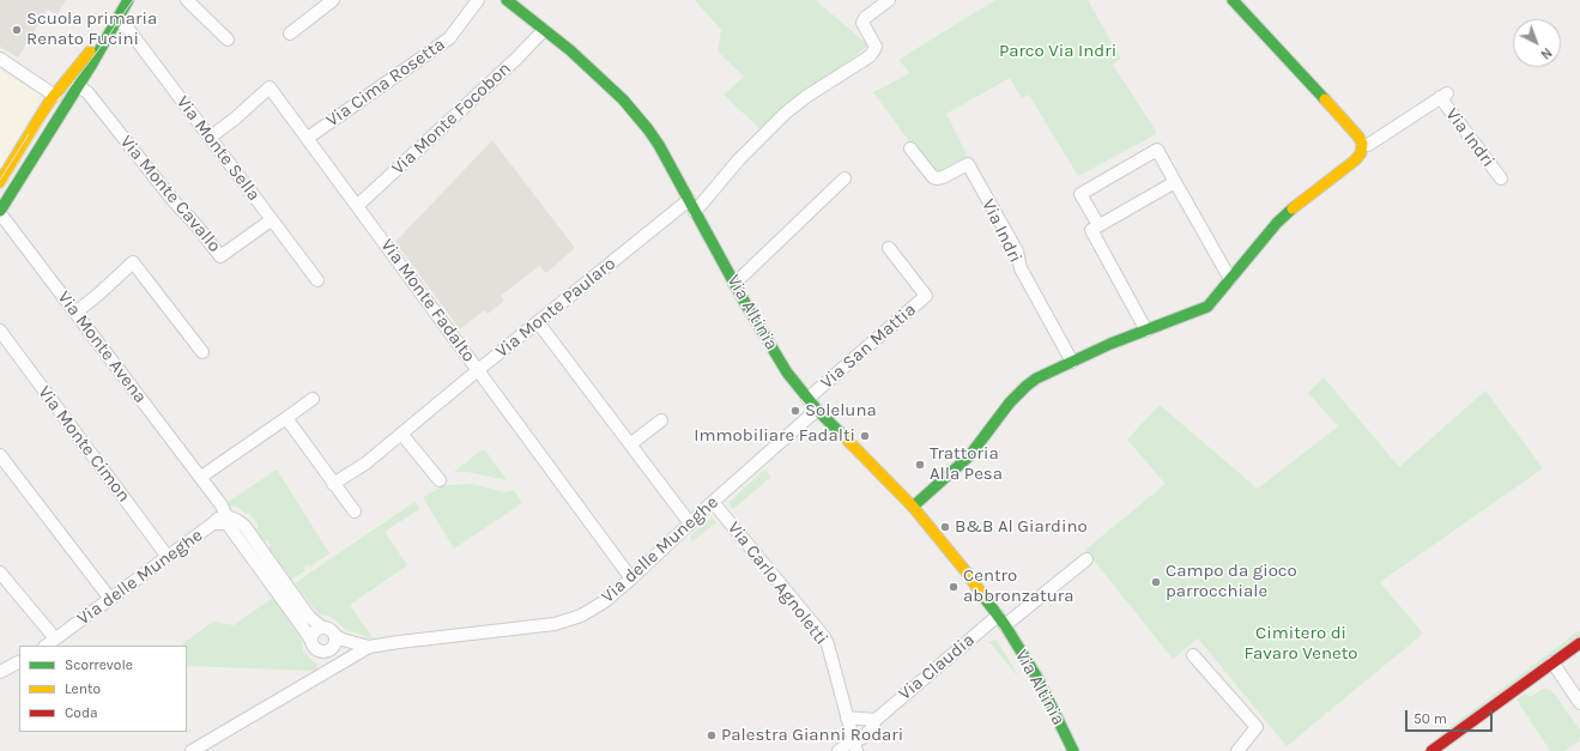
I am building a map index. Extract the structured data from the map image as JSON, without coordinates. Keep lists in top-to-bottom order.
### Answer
{
  "streets": {
    "street": [
      "Via Cima Rosetta",
      "Via Monte Focobon",
      "Via Indri",
      "Via Monte Sella",
      "Via Monte Cavallo",
      "Via Monte Fadalto",
      "Via Monte Paularo",
      "Via Altinia",
      "Via San Mattia",
      "Via Monte Avena",
      "Via Monte Cimon",
      "Via delle Muneghe",
      "Via Carlo Agnoletti",
      "Via Claudia"
    ]
  },
  "crossings": [
    ["Via Cima Rosetta", "Via Monte Fadalto"],
    ["Via Monte Focobon", "Via Monte Fadalto"],
    ["Via Monte Focobon", "Via Altinia"],
    ["Via Monte Sella", "Via Monte Cavallo"],
    ["Via Monte Sella", "Via Monte Fadalto"],
    ["Via Monte Fadalto", "Via Monte Paularo"],
    ["Via Monte Fadalto", "Via delle Muneghe"],
    ["Via Monte Paularo", "Via Altinia"],
    ["Via Altinia", "Via San Mattia"],
    ["Via Altinia", "Via delle Muneghe"],
    ["Via Altinia", "Via Claudia"],
    ["Via Monte Avena", "Via delle Muneghe"],
    ["Via Monte Cimon", "Via delle Muneghe"],
    ["Via delle Muneghe", "Via Carlo Agnoletti"],
    ["Via Carlo Agnoletti", "Via Claudia"]
  ],
  "parks": ["Parco Via Indri", "Cimitero di Favaro Veneto"],
  "places": [
    "Scuola primaria Renato Fucini",
    "Soleluna",
    "Immobiliare Fadalti",
    "Trattoria Alla Pesa",
    "B&B Al Giardino",
    "Campo da gioco parrocchiale",
    "Centro abbronzatura",
    "Palestra Gianni Rodari"
  ],
  "legend": ["Scorrevole", "Lento", "Coda"],
  "scale_bar": "50 m",
  "north": "bottom right"
}
